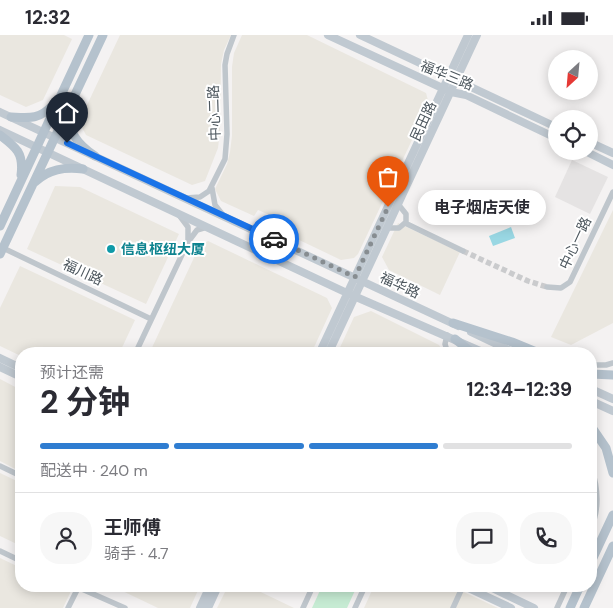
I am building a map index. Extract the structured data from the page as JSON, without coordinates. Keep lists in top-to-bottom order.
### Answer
{
  "streets": {
    "street": [
      "福华三路",
      "中心二路",
      "民田路",
      "中心一路",
      "福川路",
      "福华路"
    ]
  },
  "crossings": [
    ["福华三路", "民田路"],
    ["民田路", "福华路"]
  ],
  "places": ["电子烟店天使", "信息枢纽大厦"],
  "north": "bottom left",
  "page": {
    "status": "12:32",
    "bubble": "电子烟店天使",
    "heading": ["2 分钟", "预计还需", "12:34–12:39"],
    "panel": ["王师傅", "骑手 · 4.7"],
    "bar": "配送中 · 240 m"
  }
}
